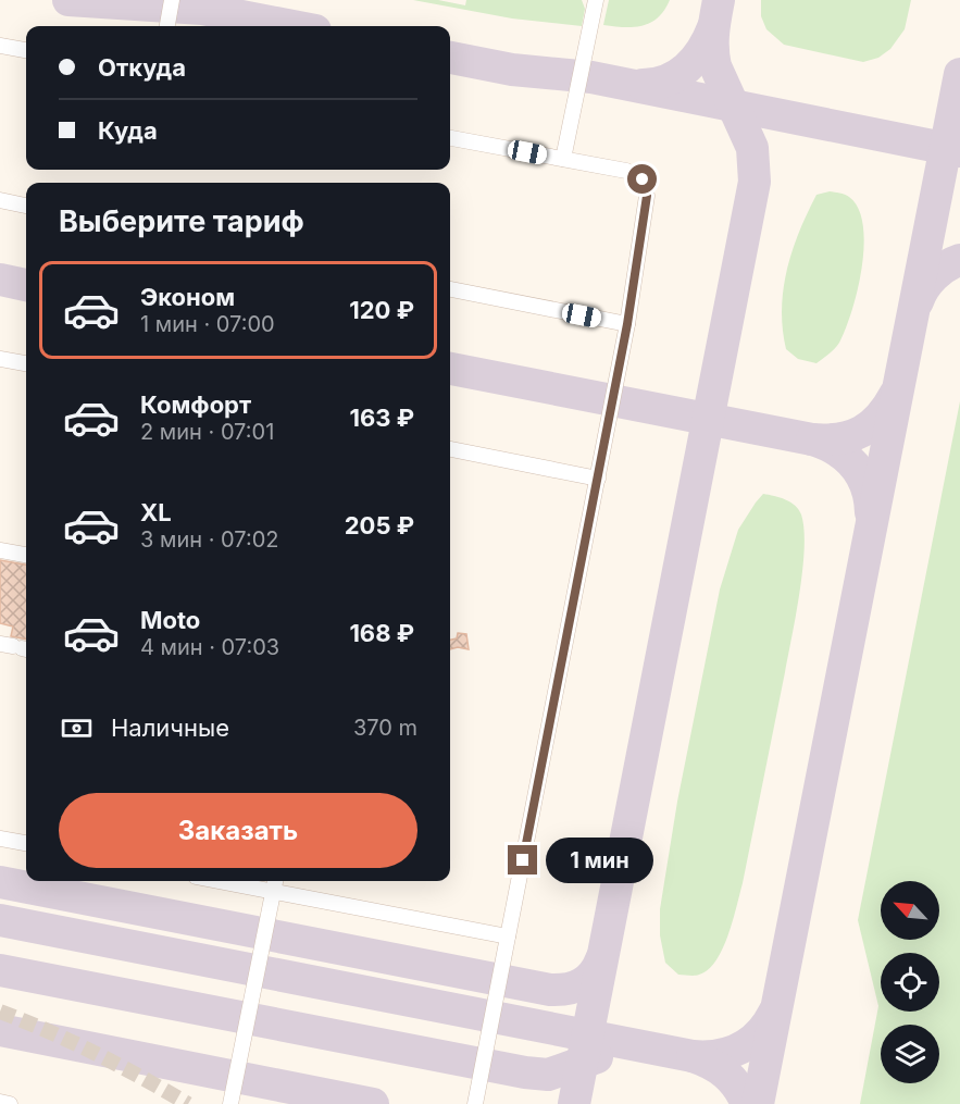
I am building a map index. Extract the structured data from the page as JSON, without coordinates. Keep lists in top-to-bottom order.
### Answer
{
  "north": "top left",
  "page": {
    "banner": ["Откуда", "Куда"],
    "heading": "Выберите тариф",
    "list": [
      {
        "name": "Эконом",
        "note": "1 мин · 07:00",
        "value": "120 ₽"
      },
      {
        "name": "Комфорт",
        "note": "2 мин · 07:01",
        "value": "163 ₽"
      },
      {
        "name": "XL",
        "note": "3 мин · 07:02",
        "value": "205 ₽"
      },
      {
        "name": "Moto",
        "note": "4 мин · 07:03",
        "value": "168 ₽"
      }
    ],
    "pay": ["Наличные", "370 m"],
    "buttons": "Заказать",
    "bubble": "1 мин"
  }
}
